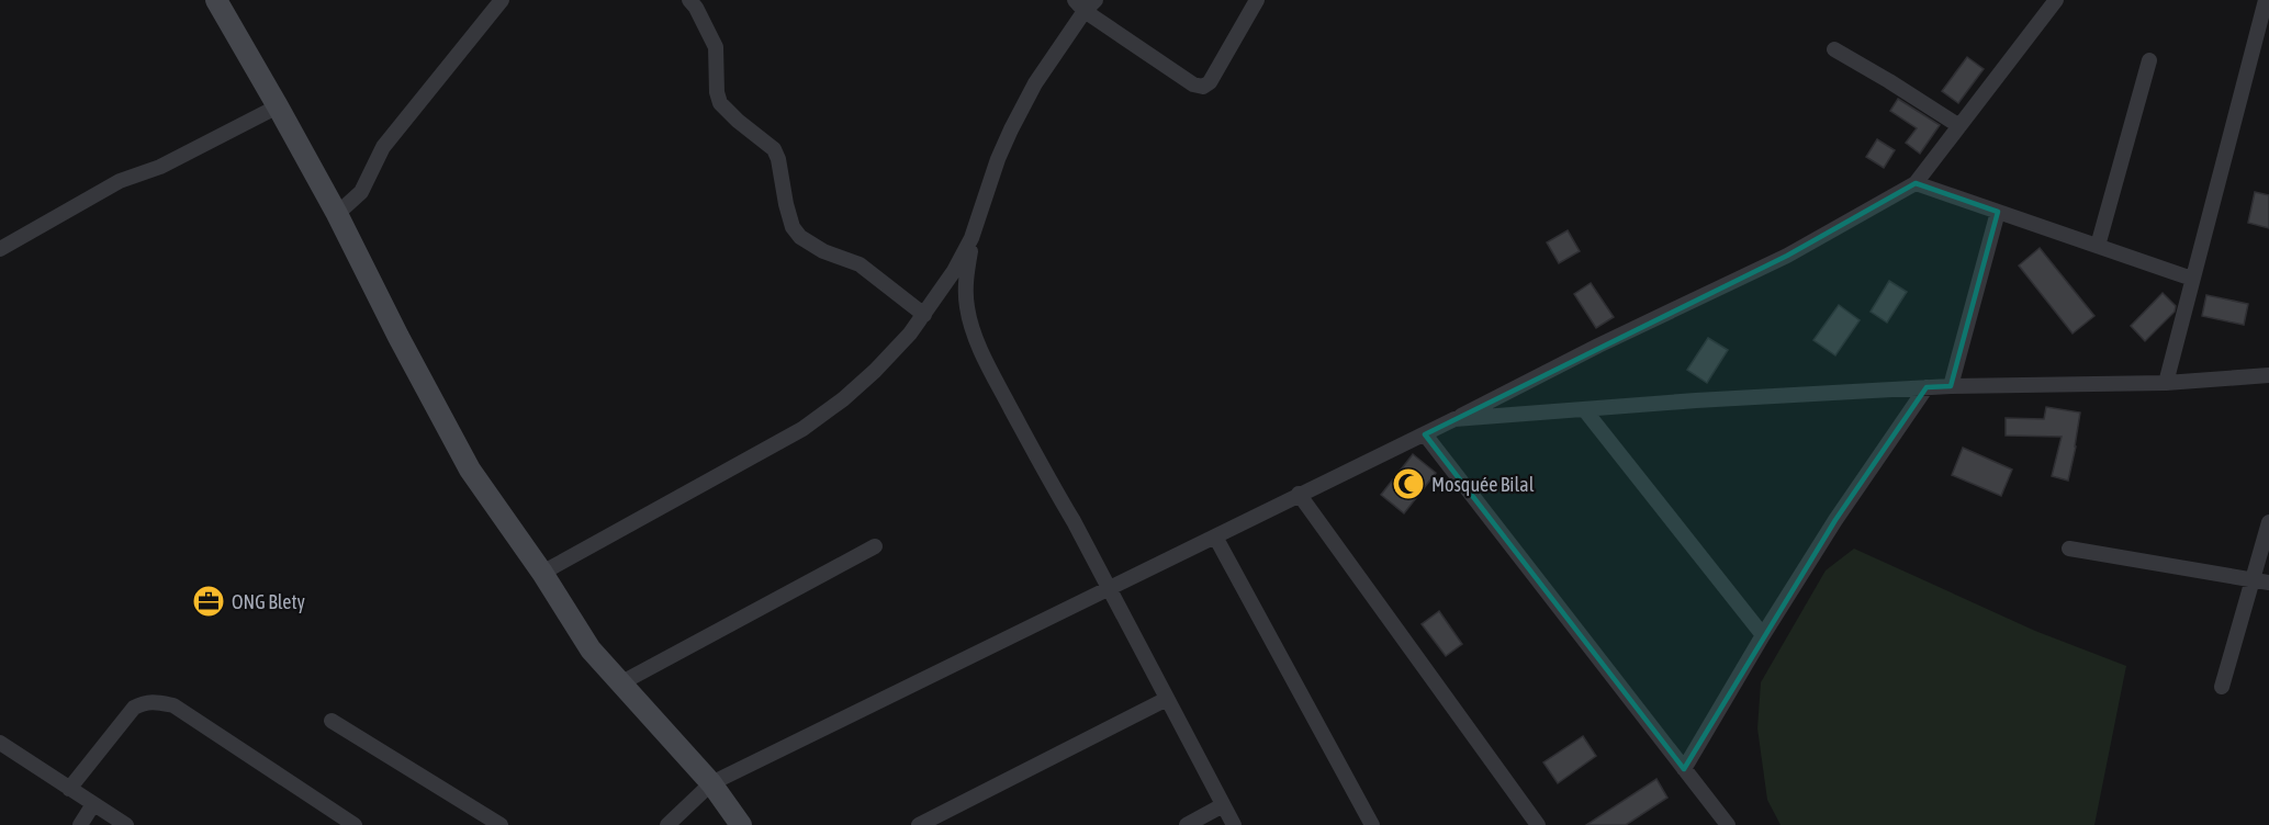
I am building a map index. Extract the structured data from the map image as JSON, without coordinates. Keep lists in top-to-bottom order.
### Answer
{
  "places": {
    "mosque": ["Mosquée Bilal"],
    "office": ["ONG Blety"]
  }
}
